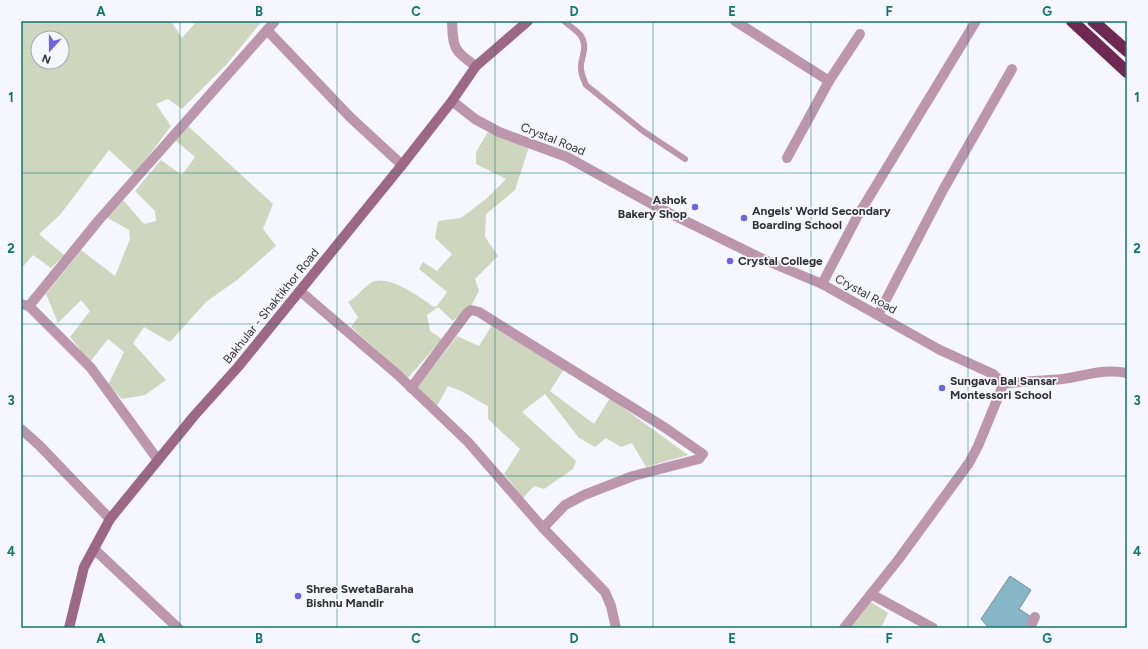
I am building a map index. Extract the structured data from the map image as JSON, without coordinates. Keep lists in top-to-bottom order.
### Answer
{
  "streets": {
    "street": ["Crystal Road", "Bakhular - Shaktikhor Road"]
  },
  "crossings": [
    ["Crystal Road", "Bakhular - Shaktikhor Road"]
  ],
  "places": [
    "Ashok Bakery Shop",
    "Angels' World Secondary Boarding School",
    "Crystal College",
    "Sungava Bal Sansar Montessori School",
    "Shree SwetaBaraha Bishnu Mandir"
  ],
  "north": "bottom",
  "grid": {
    "columns": [
      "A",
      "B",
      "C",
      "D",
      "E",
      "F",
      "G"
    ],
    "rows": [
      "1",
      "2",
      "3",
      "4"
    ]
  }
}
